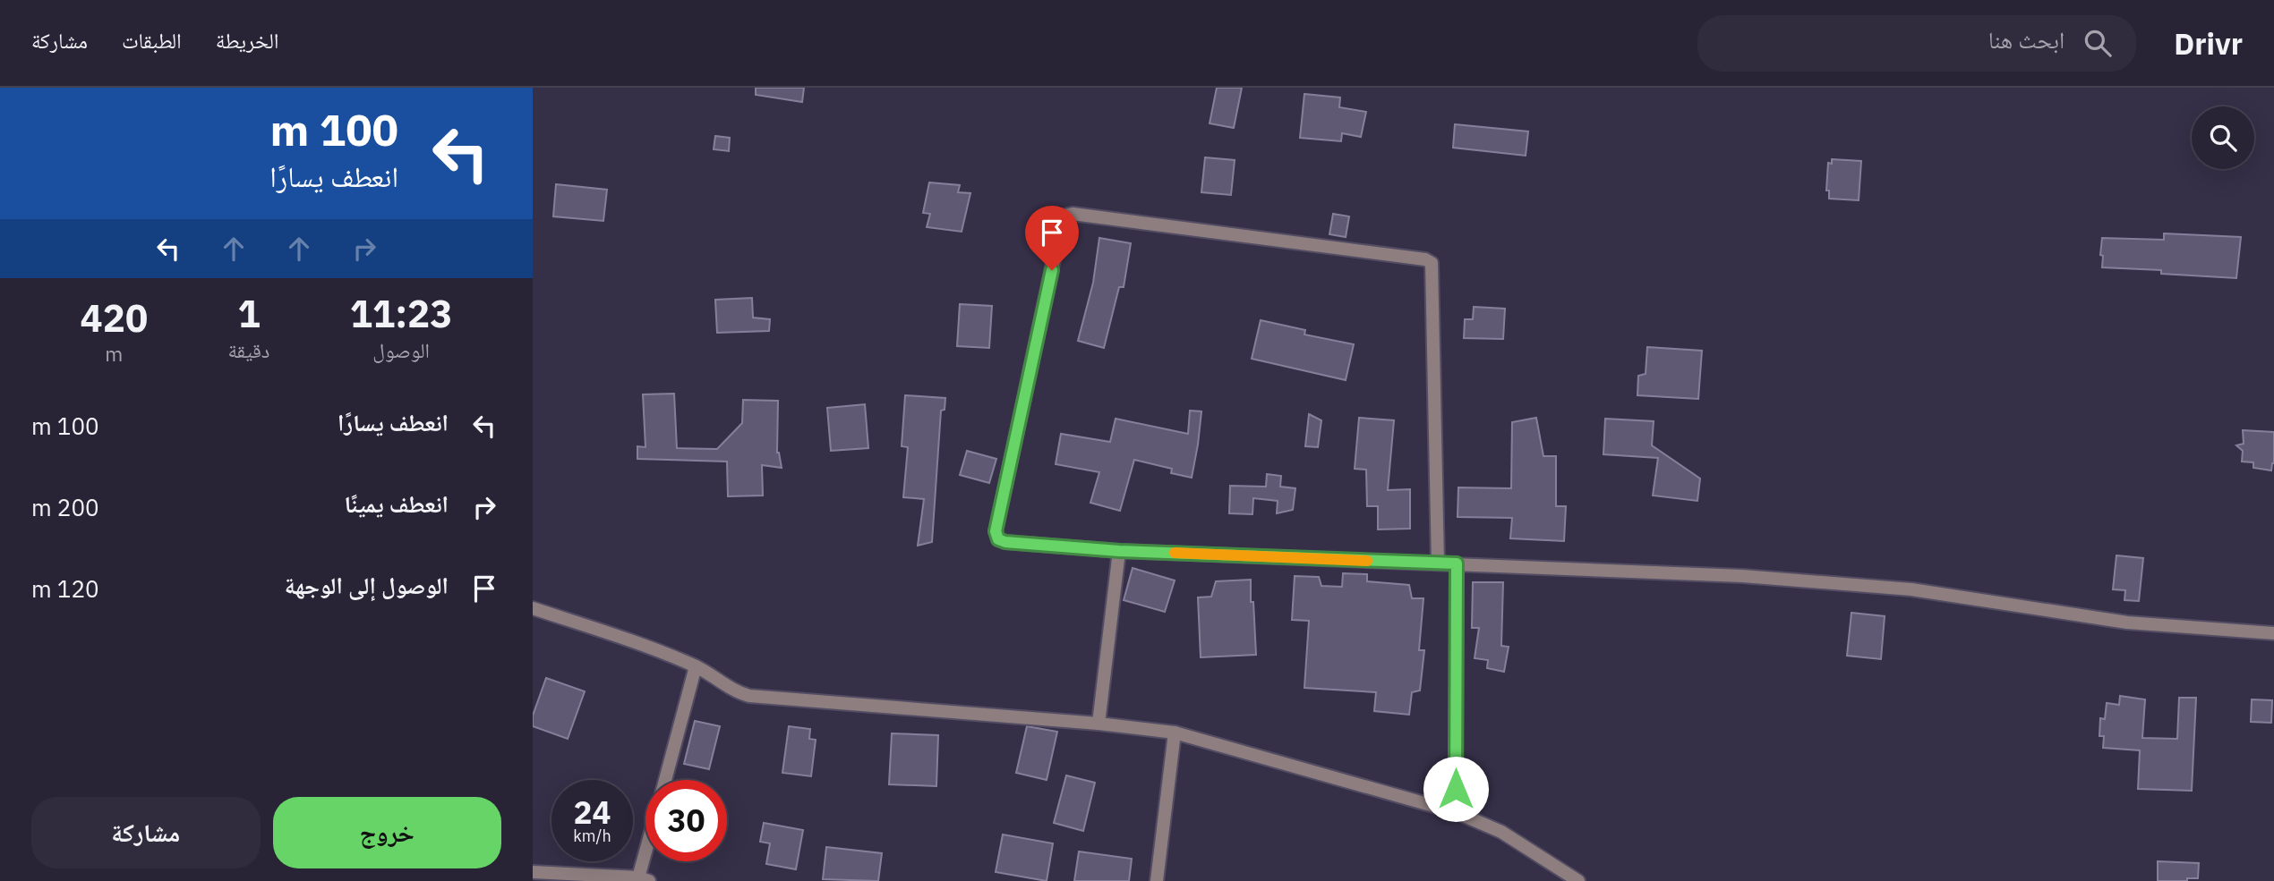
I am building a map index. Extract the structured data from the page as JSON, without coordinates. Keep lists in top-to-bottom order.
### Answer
{
  "page": {
    "header": "Drivr",
    "search": "ابحث هنا",
    "nav": ["الخريطة", "الطبقات", "مشاركة"],
    "turn": ["100 m", "انعطف يسارًا"],
    "eta": [
      "11:23",
      "الوصول",
      "1",
      "دقيقة",
      "420",
      "m"
    ],
    "list": [
      {
        "name": "انعطف يسارًا",
        "value": "100 m"
      },
      {
        "name": "انعطف يمينًا",
        "value": "200 m"
      },
      {
        "name": "الوصول إلى الوجهة",
        "value": "120 m"
      }
    ],
    "speed": "24 km/h",
    "limit": "30",
    "buttons": ["خروج", "مشاركة"]
  }
}
